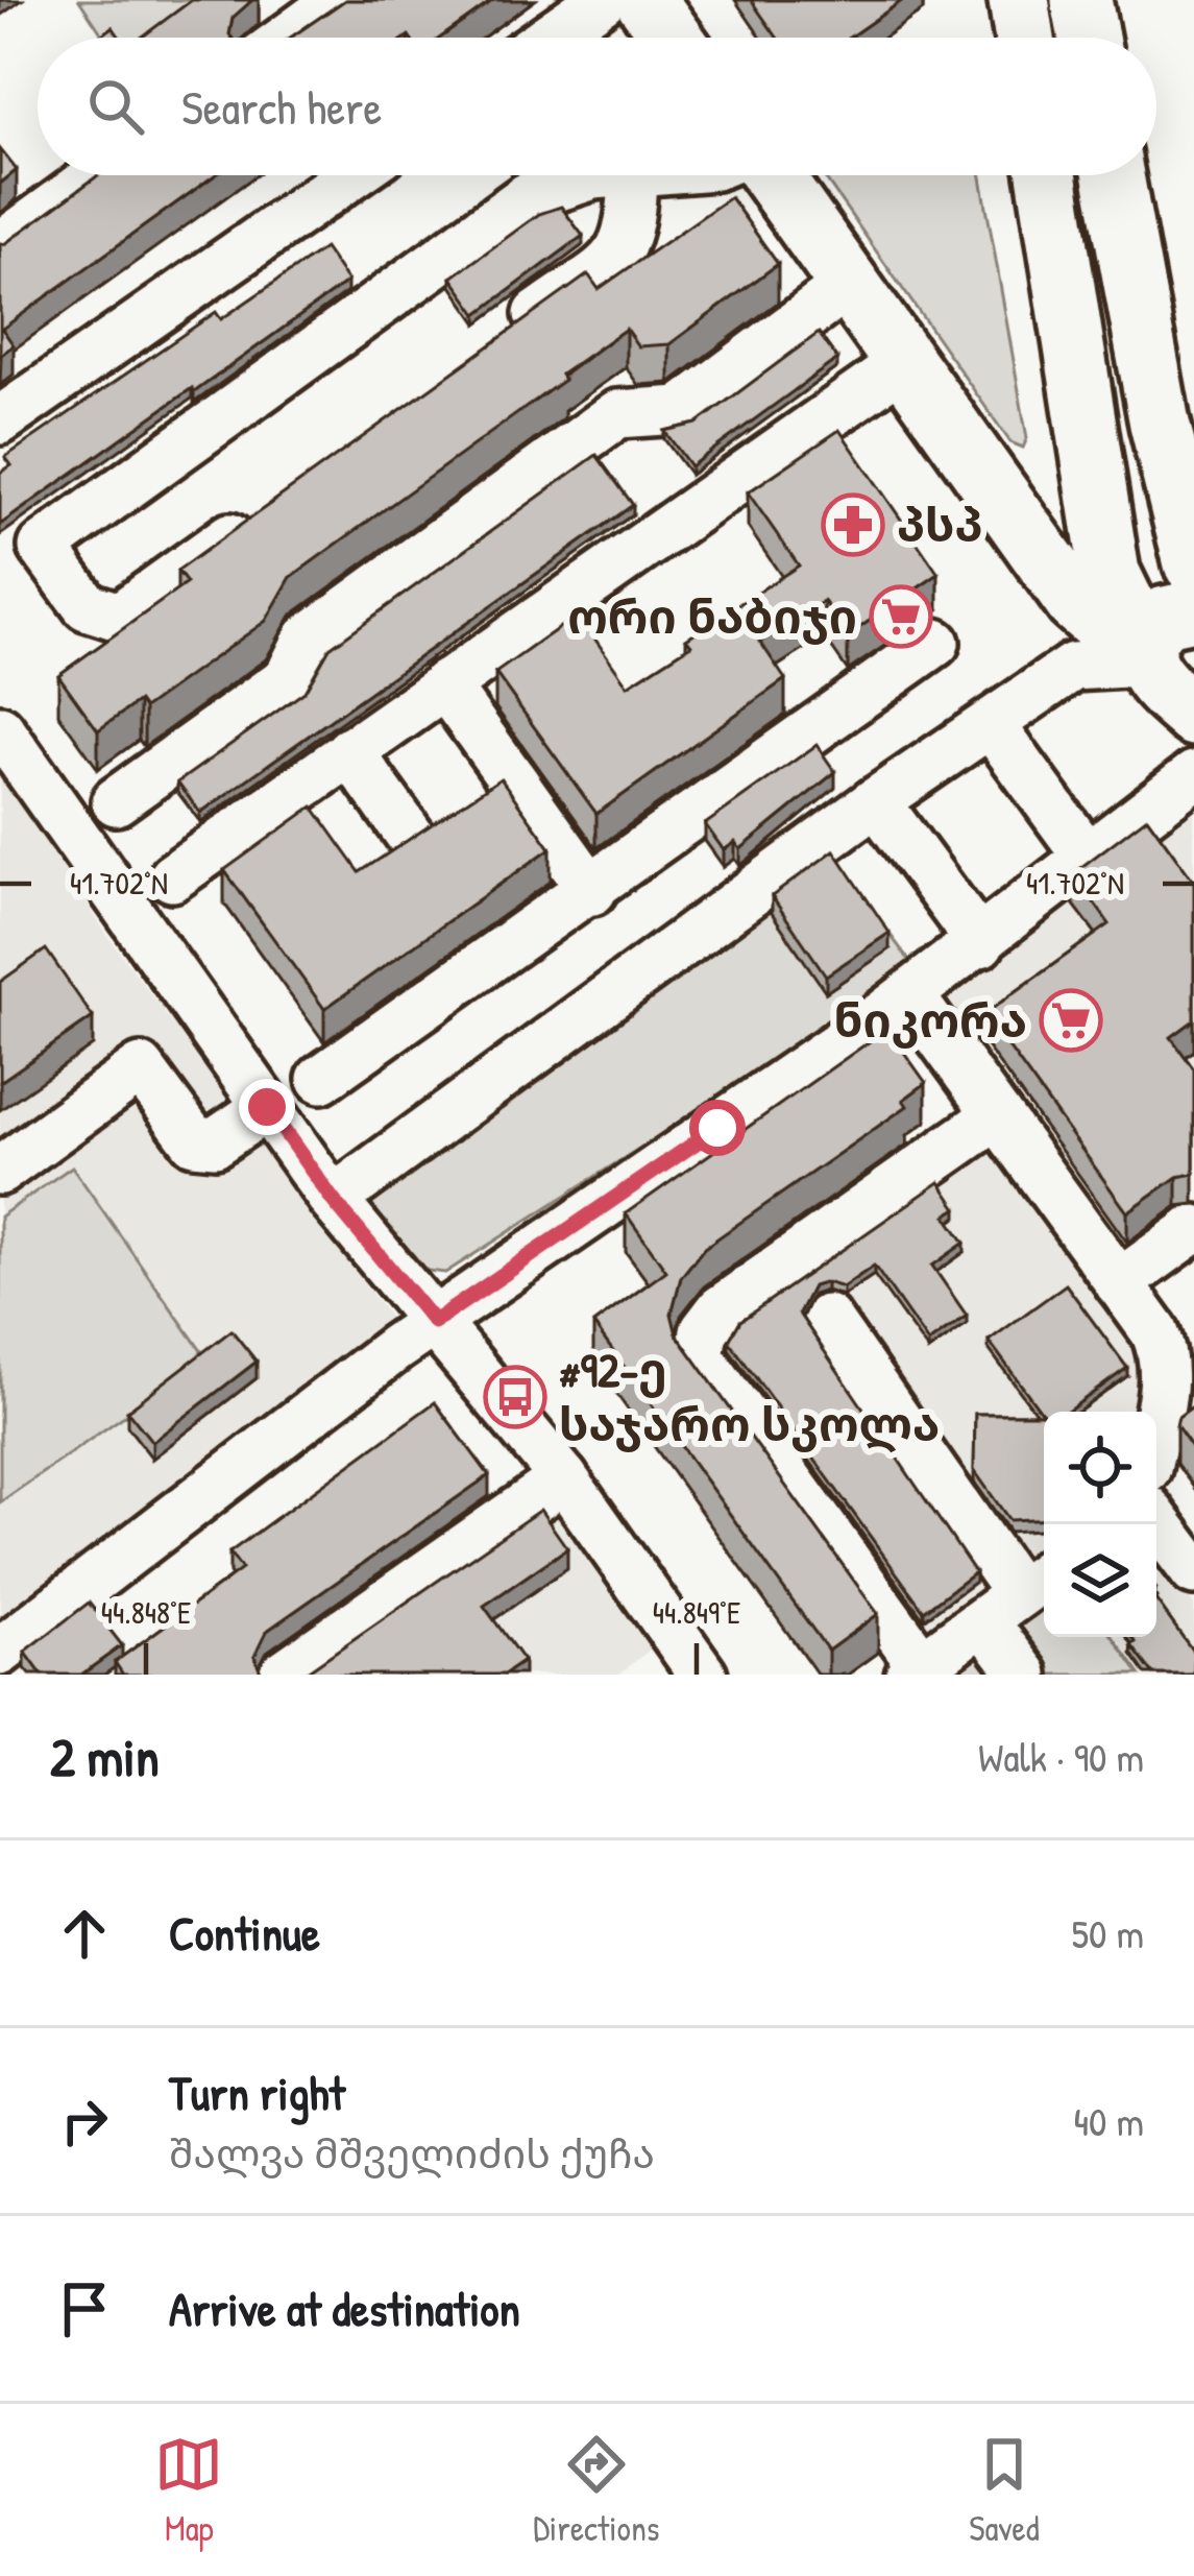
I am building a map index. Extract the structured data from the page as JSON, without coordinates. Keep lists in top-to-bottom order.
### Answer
{
  "places": {
    "pharmacy": ["პსპ"],
    "supermarket": ["ორი ნაბიჯი", "ნიკორა"],
    "bus stop": ["#92-ე საჯარო სკოლა"]
  },
  "page": {
    "search": "Search here",
    "heading": ["2 min", "Walk · 90 m"],
    "list": [
      ["Continue", "50 m"],
      ["Turn right", "შალვა მშველიძის ქუჩა", "40 m"],
      "Arrive at destination"
    ],
    "nav": ["Map", "Directions", "Saved"]
  },
  "coordinates": ["41.702°N", "44.848°E", "44.849°E"]
}
